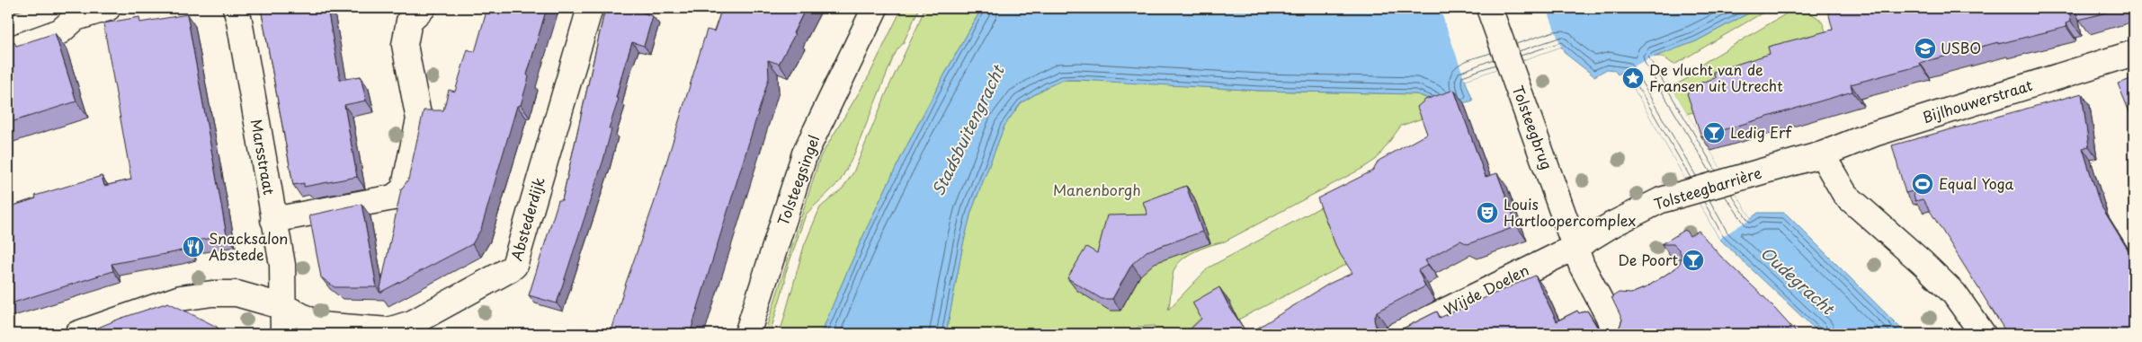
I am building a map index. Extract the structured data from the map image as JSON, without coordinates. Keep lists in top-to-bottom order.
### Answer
{
  "streets": {
    "street": [
      "Bijlhouwerstraat",
      "Tolsteegbrug",
      "Marsstraat",
      "Tolsteegsingel",
      "Tolsteegbarrière",
      "Abstederdijk",
      "Wijde Doelen"
    ]
  },
  "crossings": [
    ["Bijlhouwerstraat", "Tolsteegbarrière"],
    ["Tolsteegbrug", "Tolsteegbarrière"],
    ["Tolsteegbrug", "Wijde Doelen"],
    ["Marsstraat", "Abstederdijk"],
    ["Tolsteegbarrière", "Wijde Doelen"]
  ],
  "water": ["Stadsbuitengracht", "Oudegracht"],
  "parks": ["Manenborgh"],
  "places": {
    "school or university": ["USBO"],
    "place": ["De vlucht van de Fransen uit Utrecht"],
    "bar": ["Ledig Erf", "De Poort"],
    "sports": ["Equal Yoga"],
    "theatre": ["Louis Hartloopercomplex"],
    "restaurant": ["Snacksalon Abstede"]
  }
}
